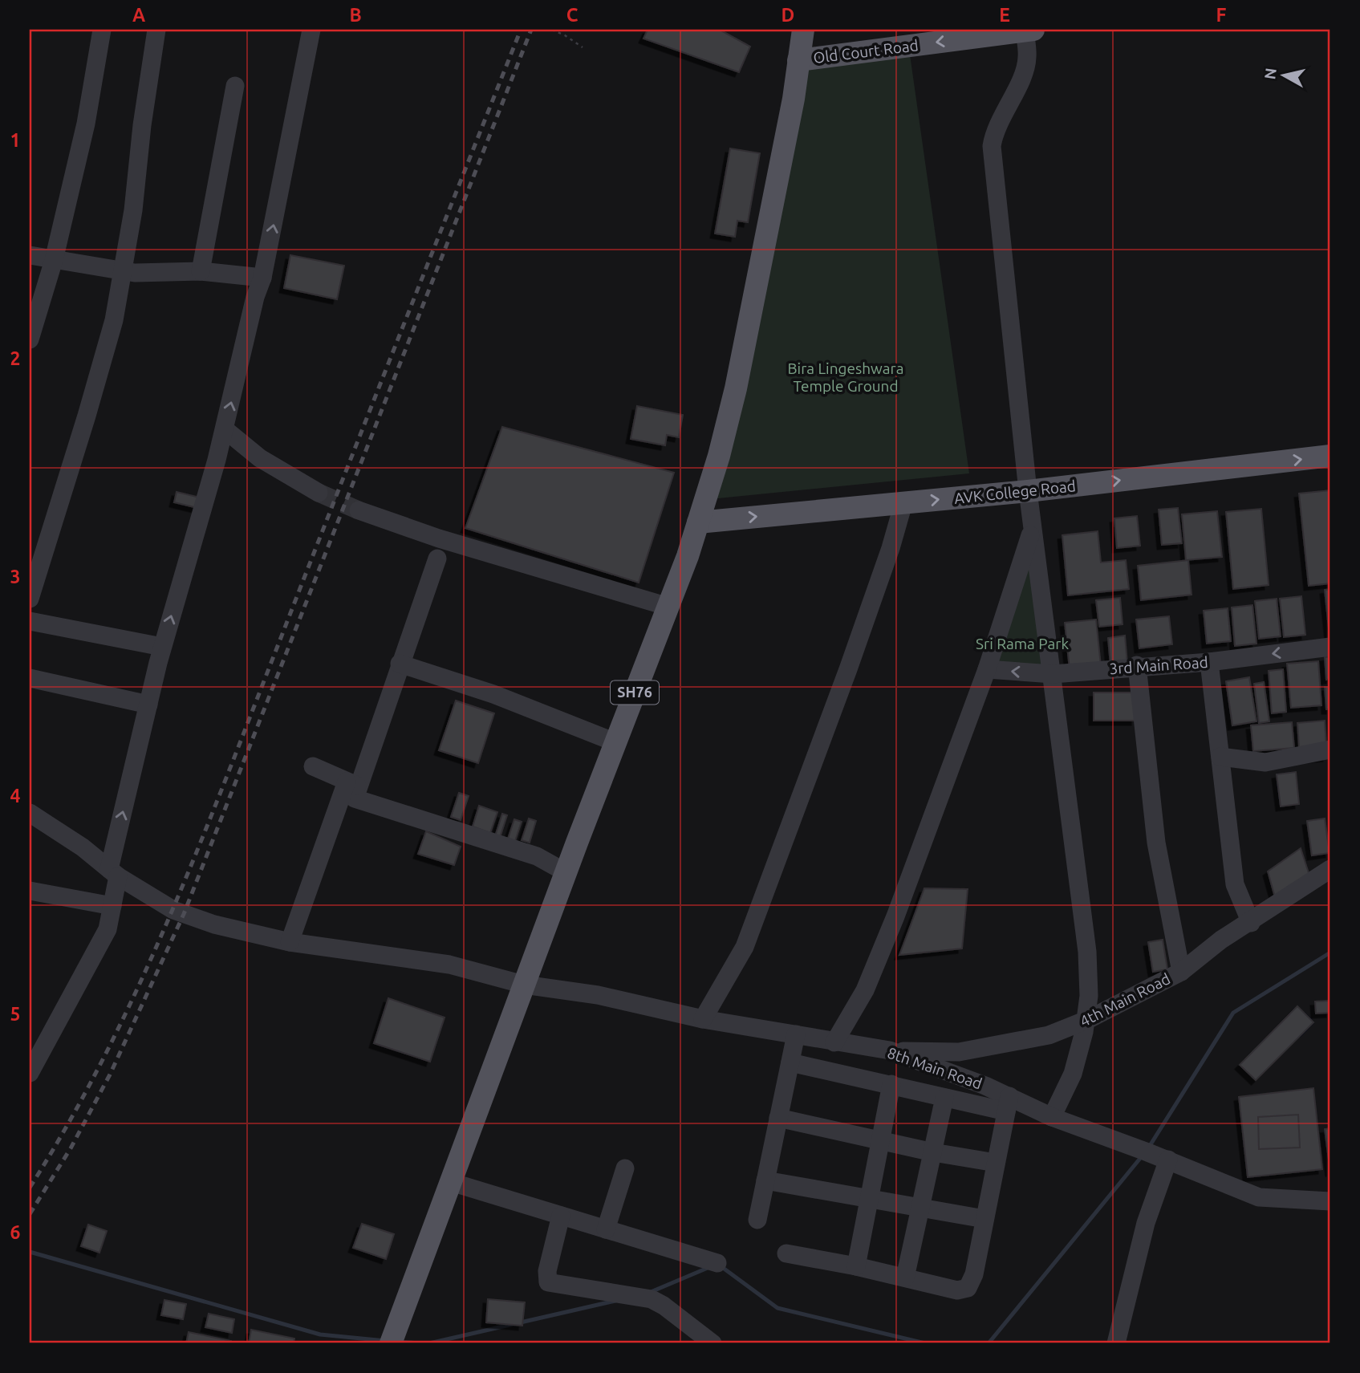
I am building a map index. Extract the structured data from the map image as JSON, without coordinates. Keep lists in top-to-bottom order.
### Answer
{
  "streets": {
    "main road": ["Old Court Road", "AVK College Road", "SH76"],
    "street": ["3rd Main Road", "4th Main Road", "8th Main Road"]
  },
  "crossings": [
    ["Old Court Road", "SH76"],
    ["AVK College Road", "SH76"],
    ["SH76", "8th Main Road"],
    ["4th Main Road", "8th Main Road"]
  ],
  "one_way": ["Old Court Road", "AVK College Road"],
  "parks": ["Bira Lingeshwara Temple Ground", "Sri Rama Park"],
  "north": "left",
  "grid": {
    "columns": [
      "A",
      "B",
      "C",
      "D",
      "E",
      "F"
    ],
    "rows": [
      "1",
      "2",
      "3",
      "4",
      "5",
      "6"
    ]
  }
}
